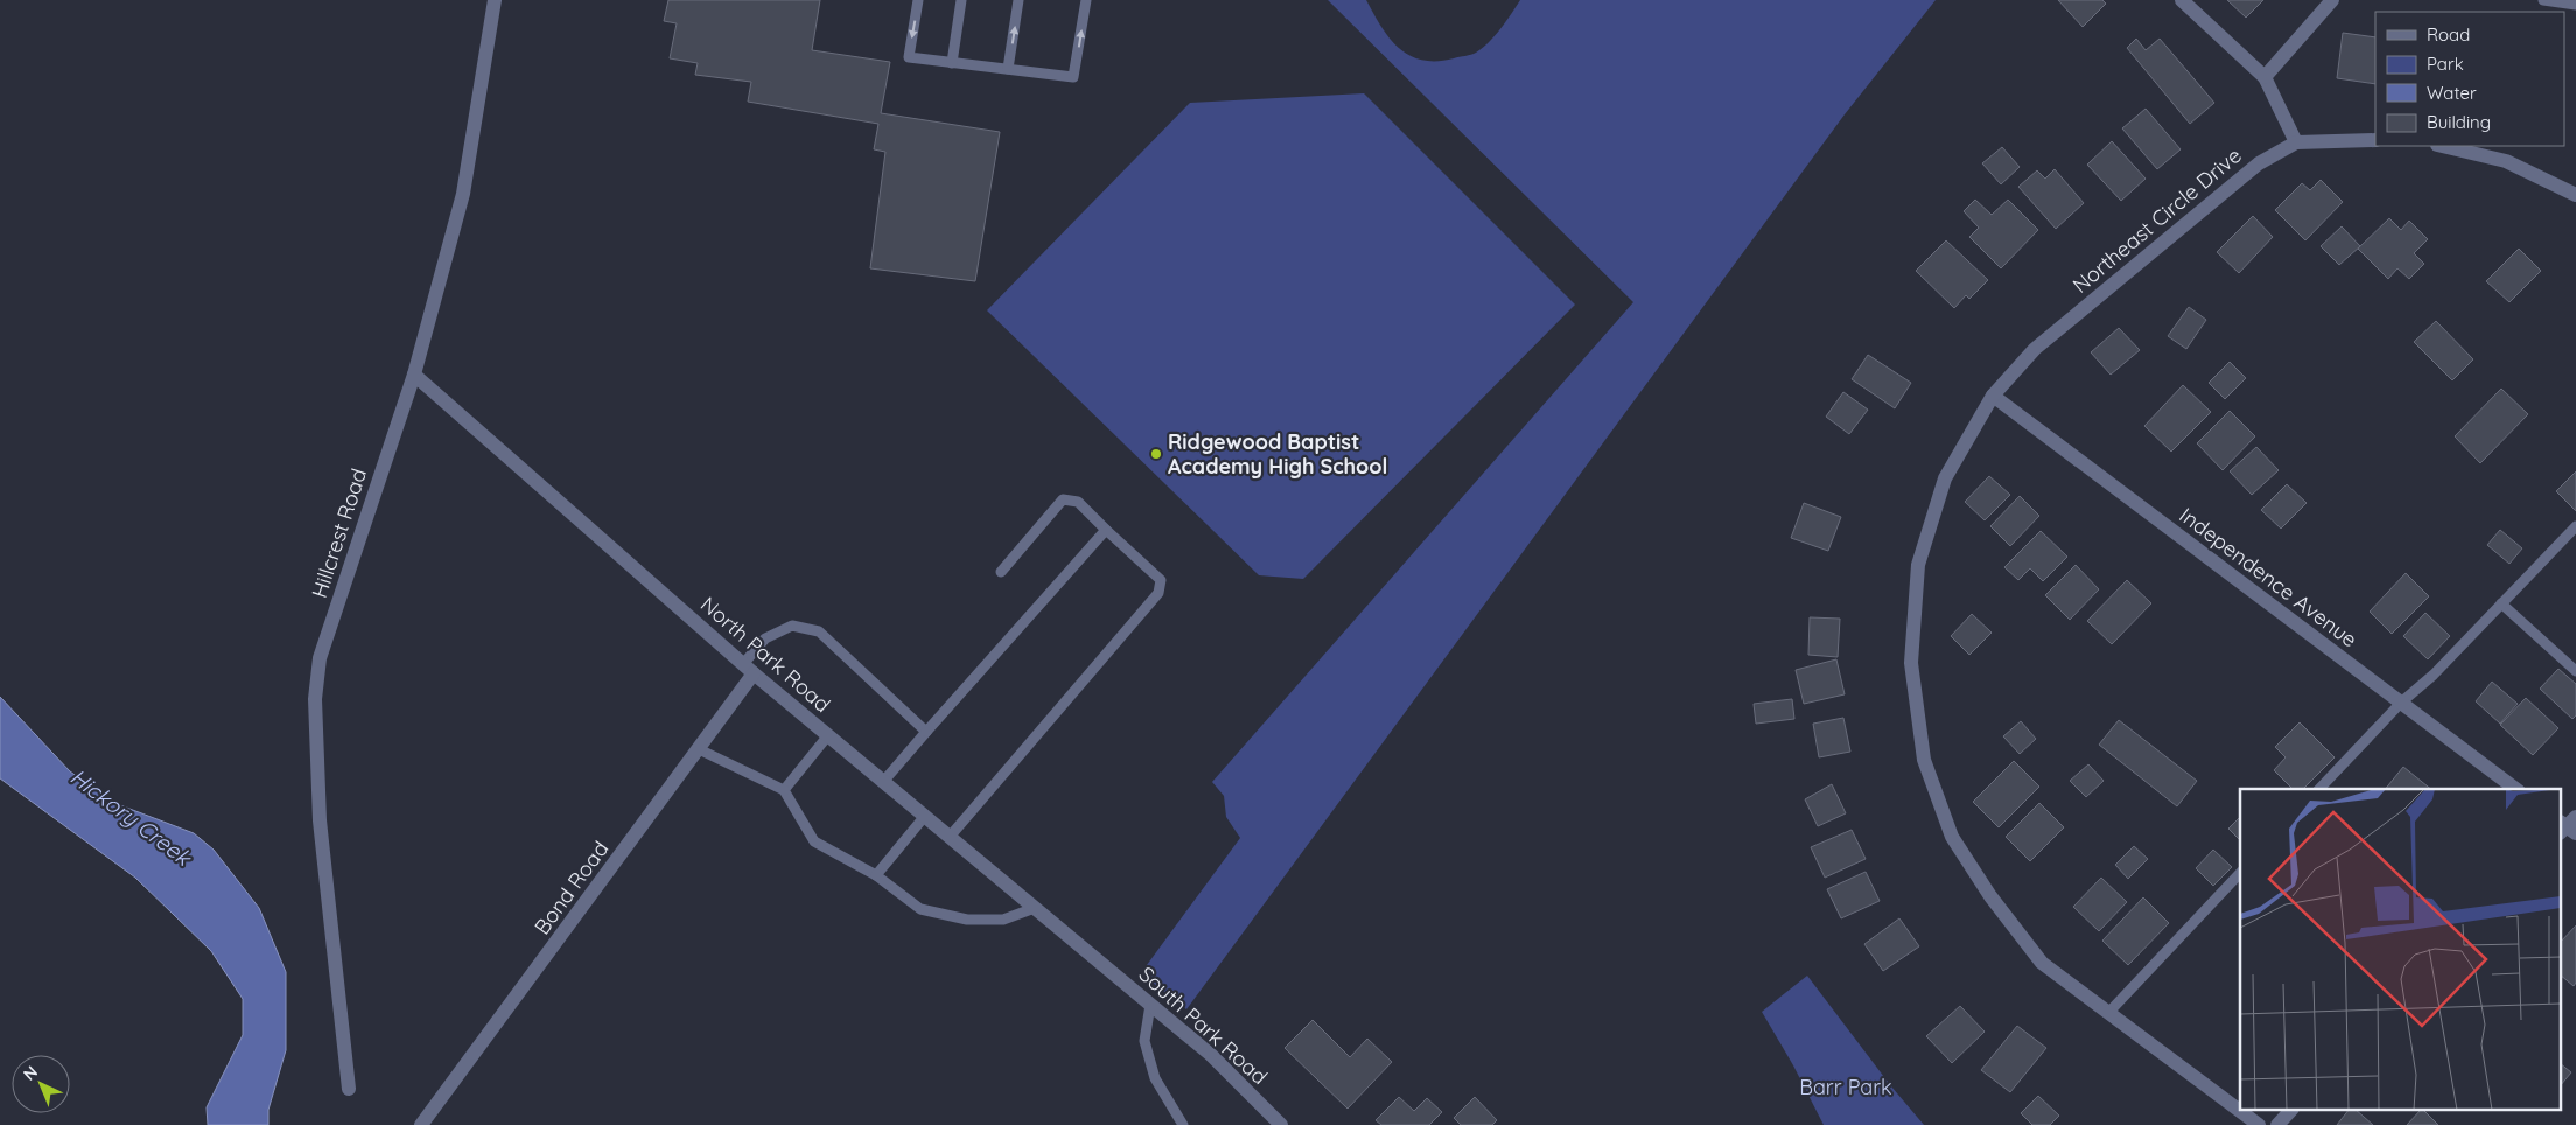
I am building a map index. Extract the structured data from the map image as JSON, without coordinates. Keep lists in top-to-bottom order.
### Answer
{
  "streets": {
    "street": [
      "Northeast Circle Drive",
      "Hillcrest Road",
      "Independence Avenue",
      "North Park Road",
      "Bond Road",
      "South Park Road"
    ]
  },
  "crossings": [
    ["Northeast Circle Drive", "Independence Avenue"],
    ["Hillcrest Road", "North Park Road"],
    ["North Park Road", "Bond Road"],
    ["North Park Road", "South Park Road"]
  ],
  "water": ["Hickory Creek"],
  "parks": ["Barr Park"],
  "places": ["Ridgewood Baptist Academy High School"],
  "legend": [
    "Road",
    "Park",
    "Water",
    "Building"
  ],
  "north": "top left"
}
